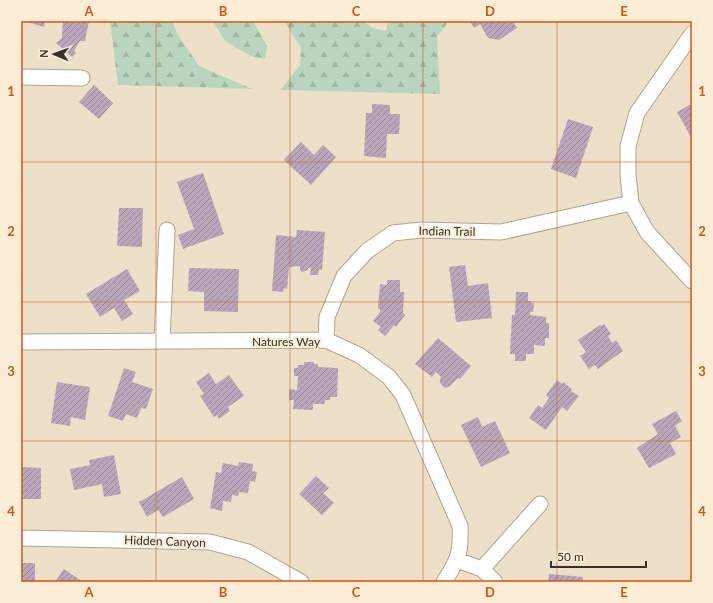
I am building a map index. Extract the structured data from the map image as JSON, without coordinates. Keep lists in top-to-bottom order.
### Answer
{
  "streets": {
    "street": ["Indian Trail", "Natures Way", "Hidden Canyon"]
  },
  "crossings": [
    ["Indian Trail", "Natures Way"]
  ],
  "scale_bar": "50 m",
  "north": "left",
  "grid": {
    "columns": [
      "A",
      "B",
      "C",
      "D",
      "E"
    ],
    "rows": [
      "1",
      "2",
      "3",
      "4"
    ]
  }
}
